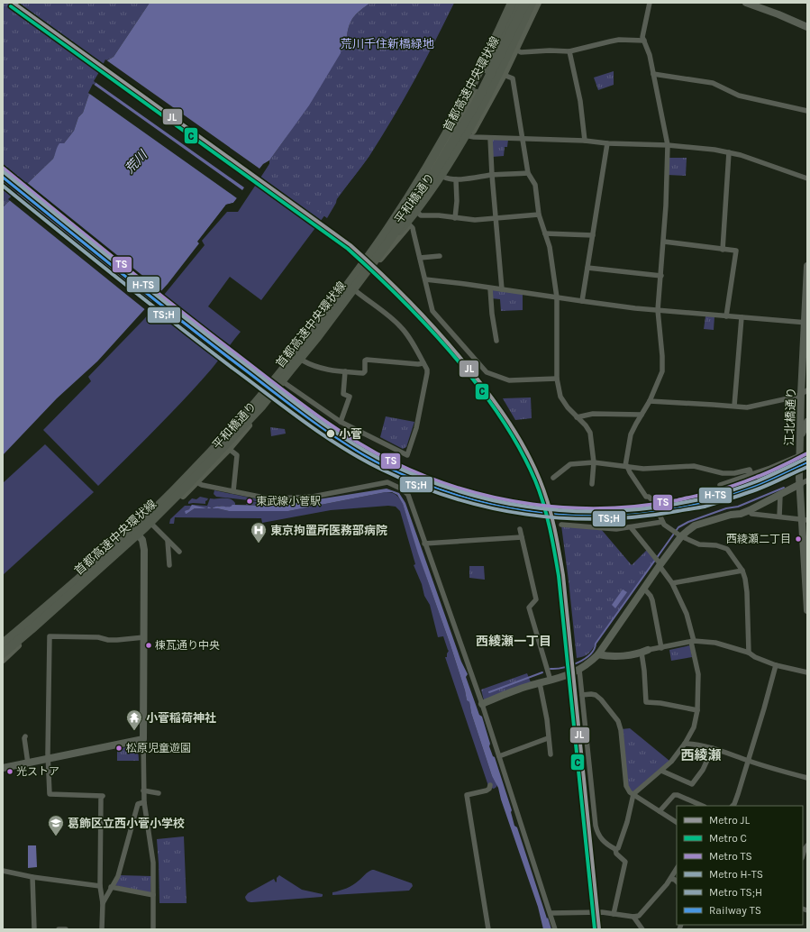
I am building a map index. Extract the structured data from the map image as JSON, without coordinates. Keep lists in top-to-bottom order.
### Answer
{
  "streets": {
    "highway": ["首都高速中央環状線"],
    "main road": ["平和橋通り"],
    "street": ["江北橋通り"]
  },
  "districts": ["西綾瀬一丁目", "西綾瀬"],
  "water": ["荒川"],
  "parks": ["荒川千住新橋緑地"],
  "places": {
    "other": [
      "小菅",
      "東武線小菅駅",
      "西綾瀬二丁目",
      "棟瓦通り中央",
      "松原児童遊園",
      "光ストア"
    ],
    "hospital": ["東京拘置所医務部病院"],
    "temple": ["小菅稲荷神社"],
    "school or university": ["葛飾区立西小菅小学校"]
  },
  "lines": [
    "metro line JL",
    "metro line C",
    "metro line TS",
    "metro line H-TS",
    "rail line TS",
    "metro line TS;H"
  ],
  "legend": [
    "Metro JL",
    "Metro C",
    "Metro TS",
    "Metro H-TS",
    "Metro TS;H",
    "Railway TS"
  ]
}
